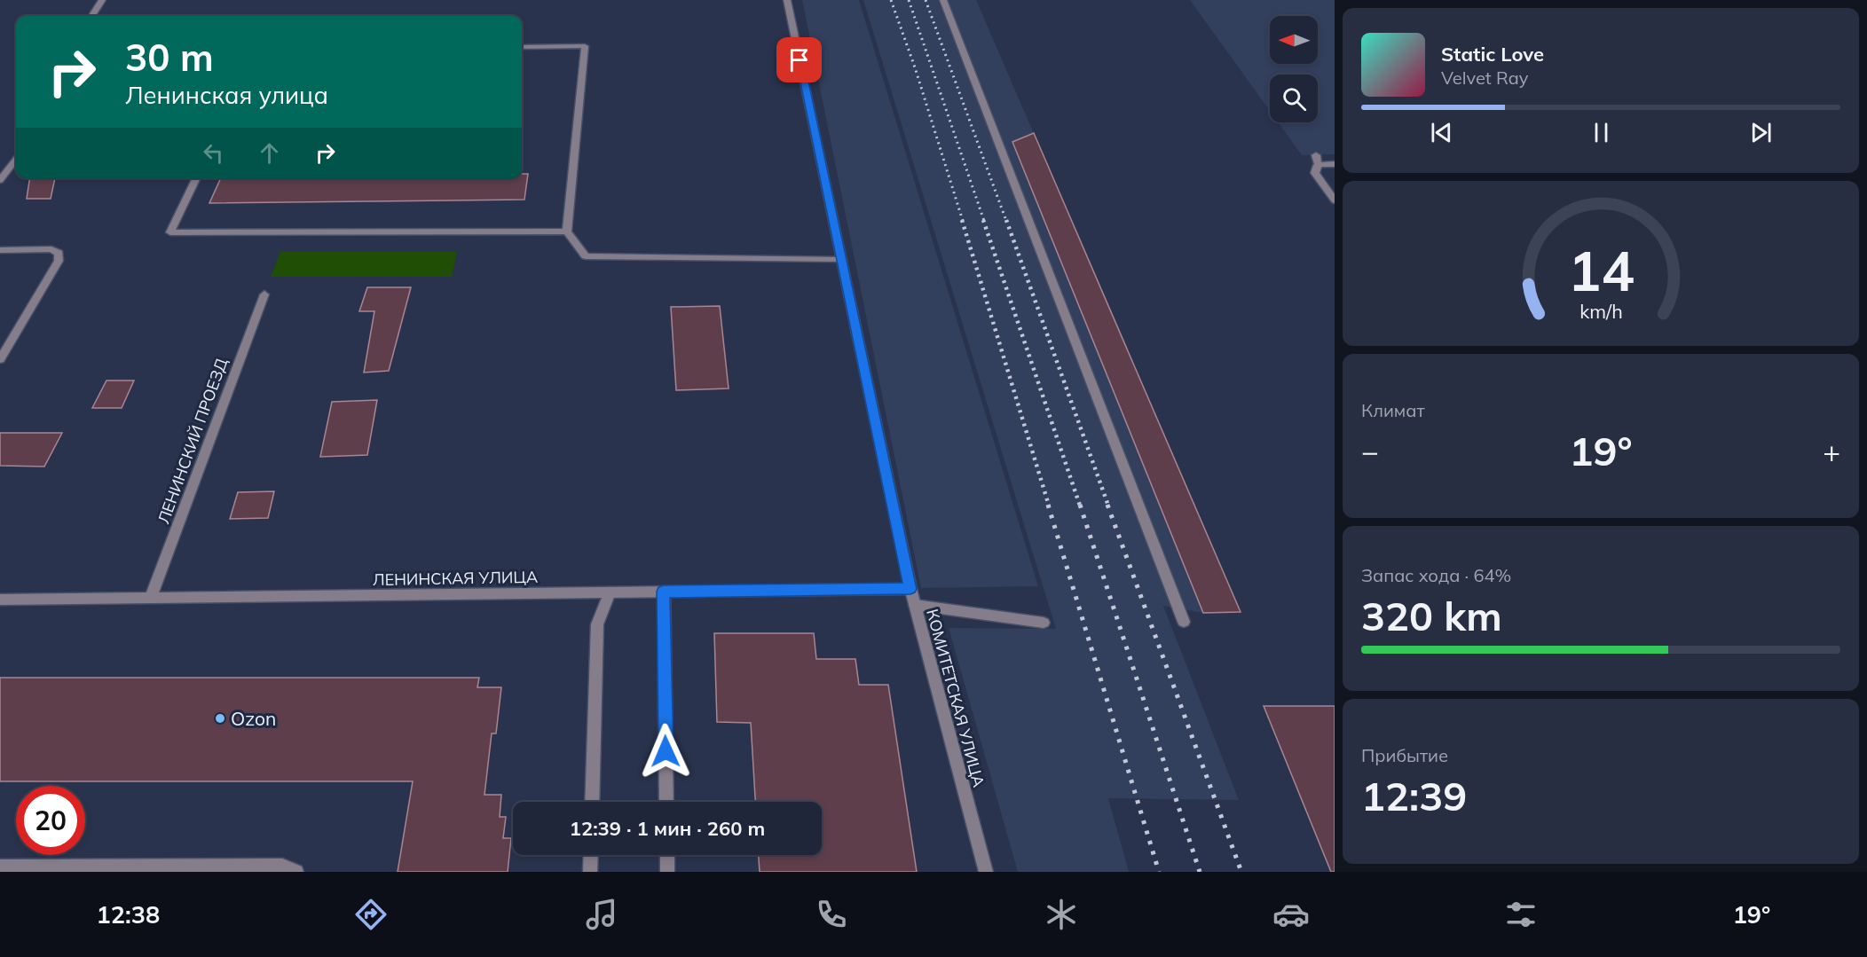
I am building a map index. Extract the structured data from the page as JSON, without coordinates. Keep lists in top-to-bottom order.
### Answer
{
  "streets": {
    "street": ["ЛЕНИНСКИЙ ПРОЕЗД", "ЛЕНИНСКАЯ УЛИЦА", "КОМИТЕТСКАЯ УЛИЦА"]
  },
  "crossings": [
    ["ЛЕНИНСКИЙ ПРОЕЗД", "ЛЕНИНСКАЯ УЛИЦА"],
    ["ЛЕНИНСКАЯ УЛИЦА", "КОМИТЕТСКАЯ УЛИЦА"]
  ],
  "places": ["Ozon"],
  "north": "left",
  "page": {
    "turn": ["30 m", "Ленинская улица"],
    "song": ["Static Love", "Velvet Ray"],
    "tile": [
      "Климат",
      ["Запас хода · 64%", "320 km"],
      ["Прибытие", "12:39"]
    ],
    "heat": ["−", "19°", "+"],
    "limit": "20",
    "trip": "12:39 · 1 мин · 260 m",
    "tabs": ["12:38", "19°"],
    "gauge": ["14", "km/h"]
  }
}
